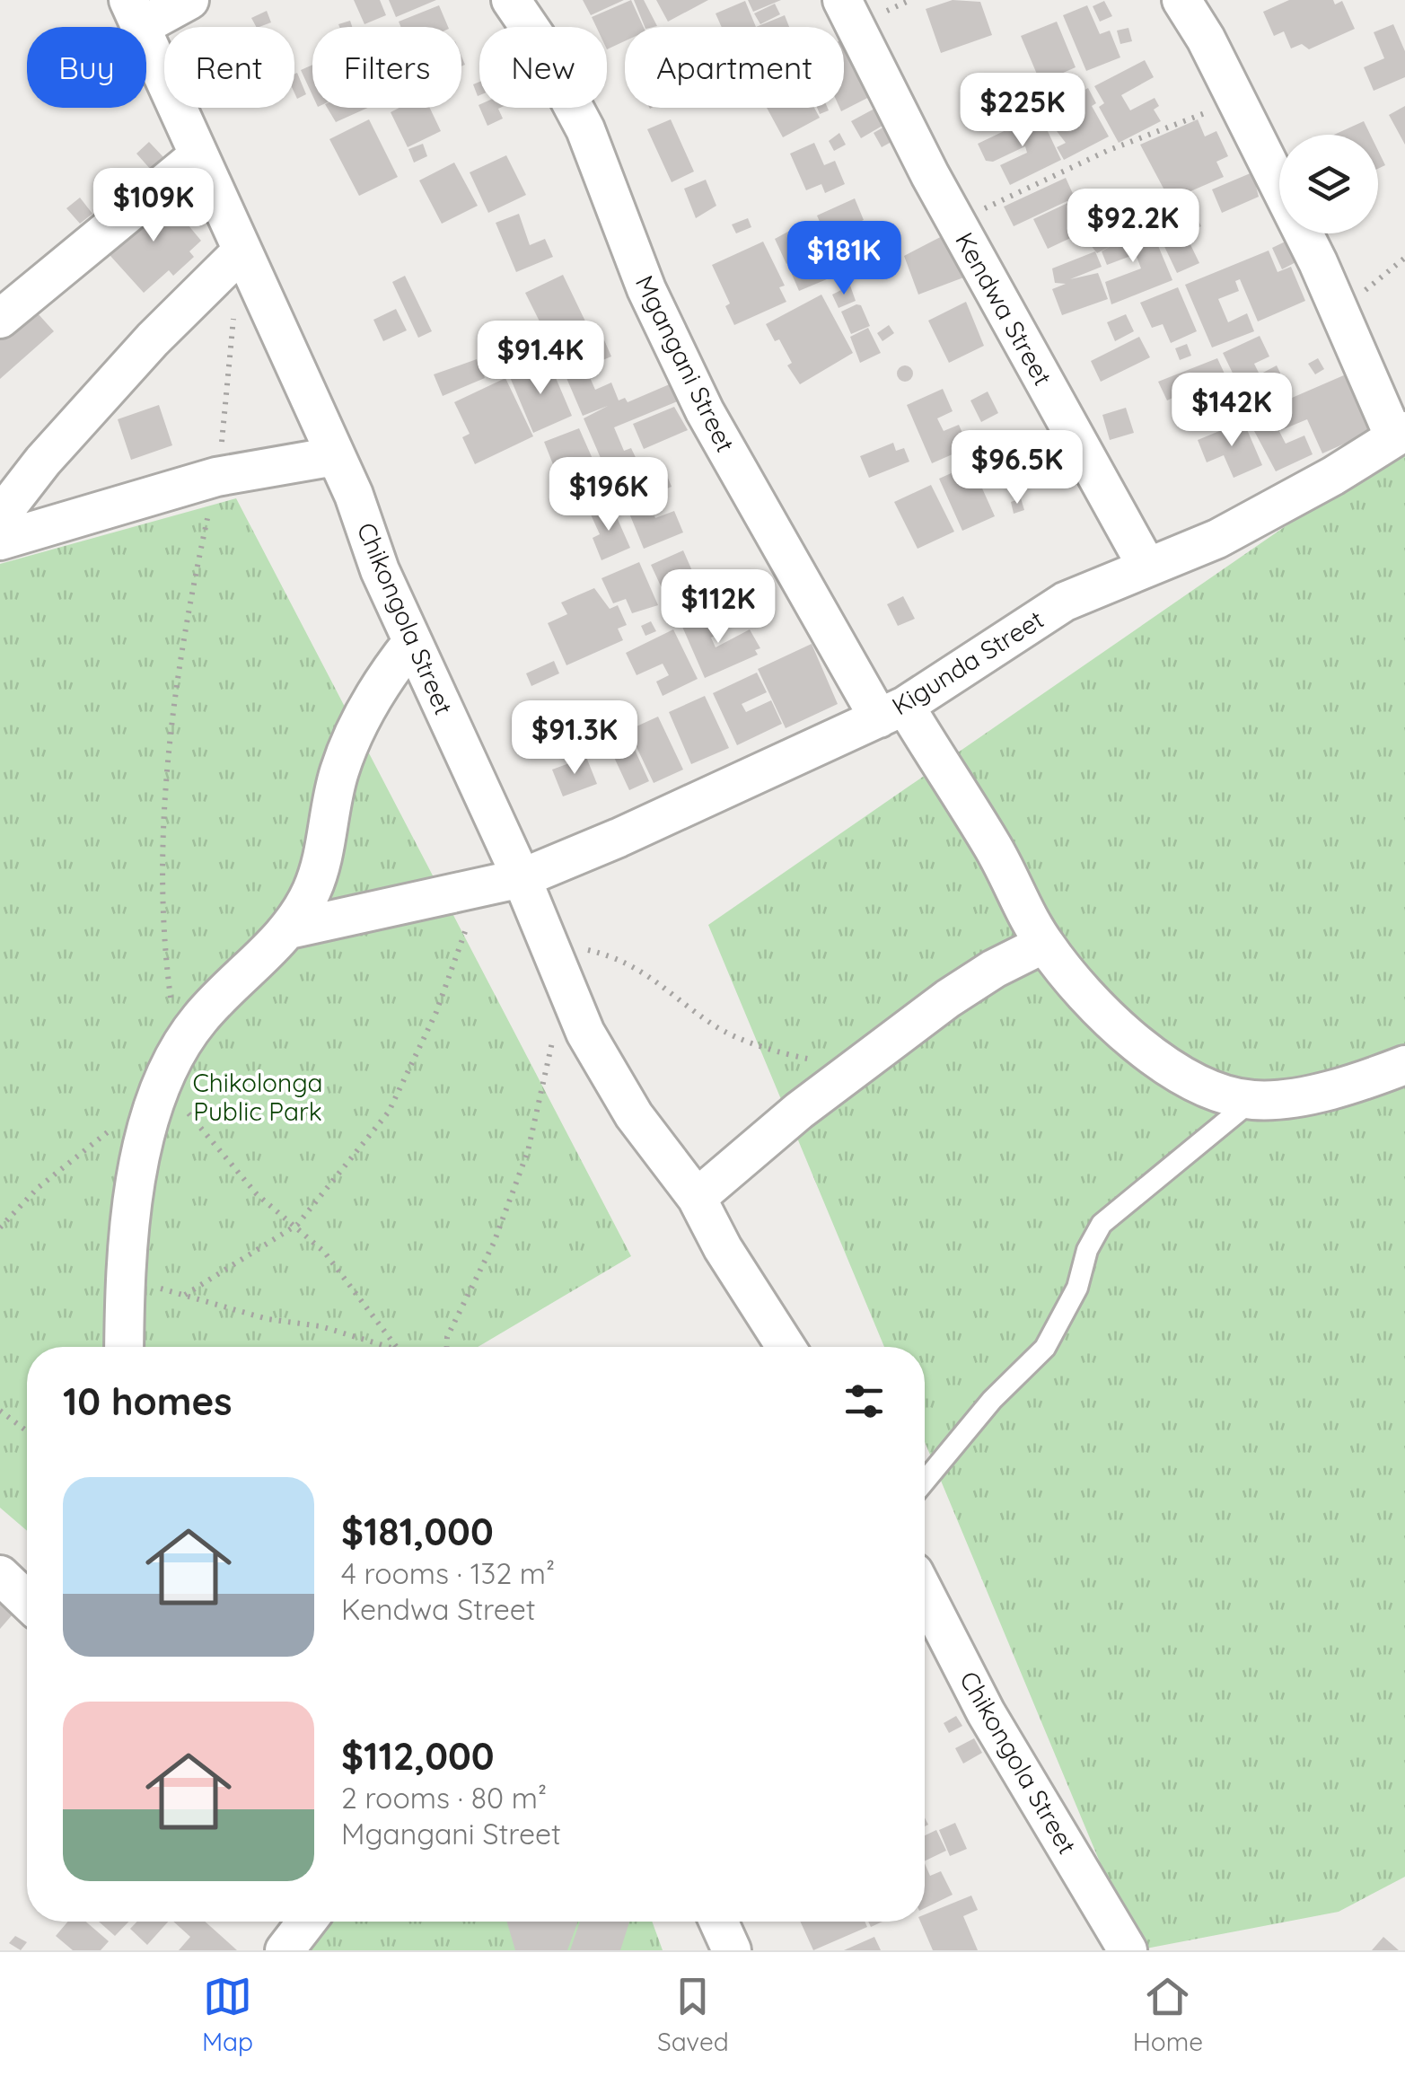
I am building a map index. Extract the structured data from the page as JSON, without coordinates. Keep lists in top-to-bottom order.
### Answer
{
  "streets": {
    "street": [
      "Kendwa Street",
      "Mgangani Street",
      "Chikongola Street",
      "Kigunda Street"
    ]
  },
  "crossings": [
    ["Kendwa Street", "Kigunda Street"],
    ["Mgangani Street", "Kigunda Street"],
    ["Chikongola Street", "Kigunda Street"]
  ],
  "parks": ["Chikolonga Public Park"],
  "page": {
    "chip": [
      "Buy",
      "Rent",
      "Filters",
      "New",
      "Apartment"
    ],
    "price": [
      "$225K",
      "$109K",
      "$92.2K",
      "$181K",
      "$91.4K",
      "$142K",
      "$96.5K",
      "$196K",
      "$112K",
      "$91.3K"
    ],
    "heading": "10 homes",
    "list": [
      {
        "name": "$181,000",
        "note": "4 rooms · 132 m² · Kendwa Street"
      },
      {
        "name": "$112,000",
        "note": "2 rooms · 80 m² · Mgangani Street"
      }
    ],
    "tabs": ["Map", "Saved", "Home"]
  }
}
